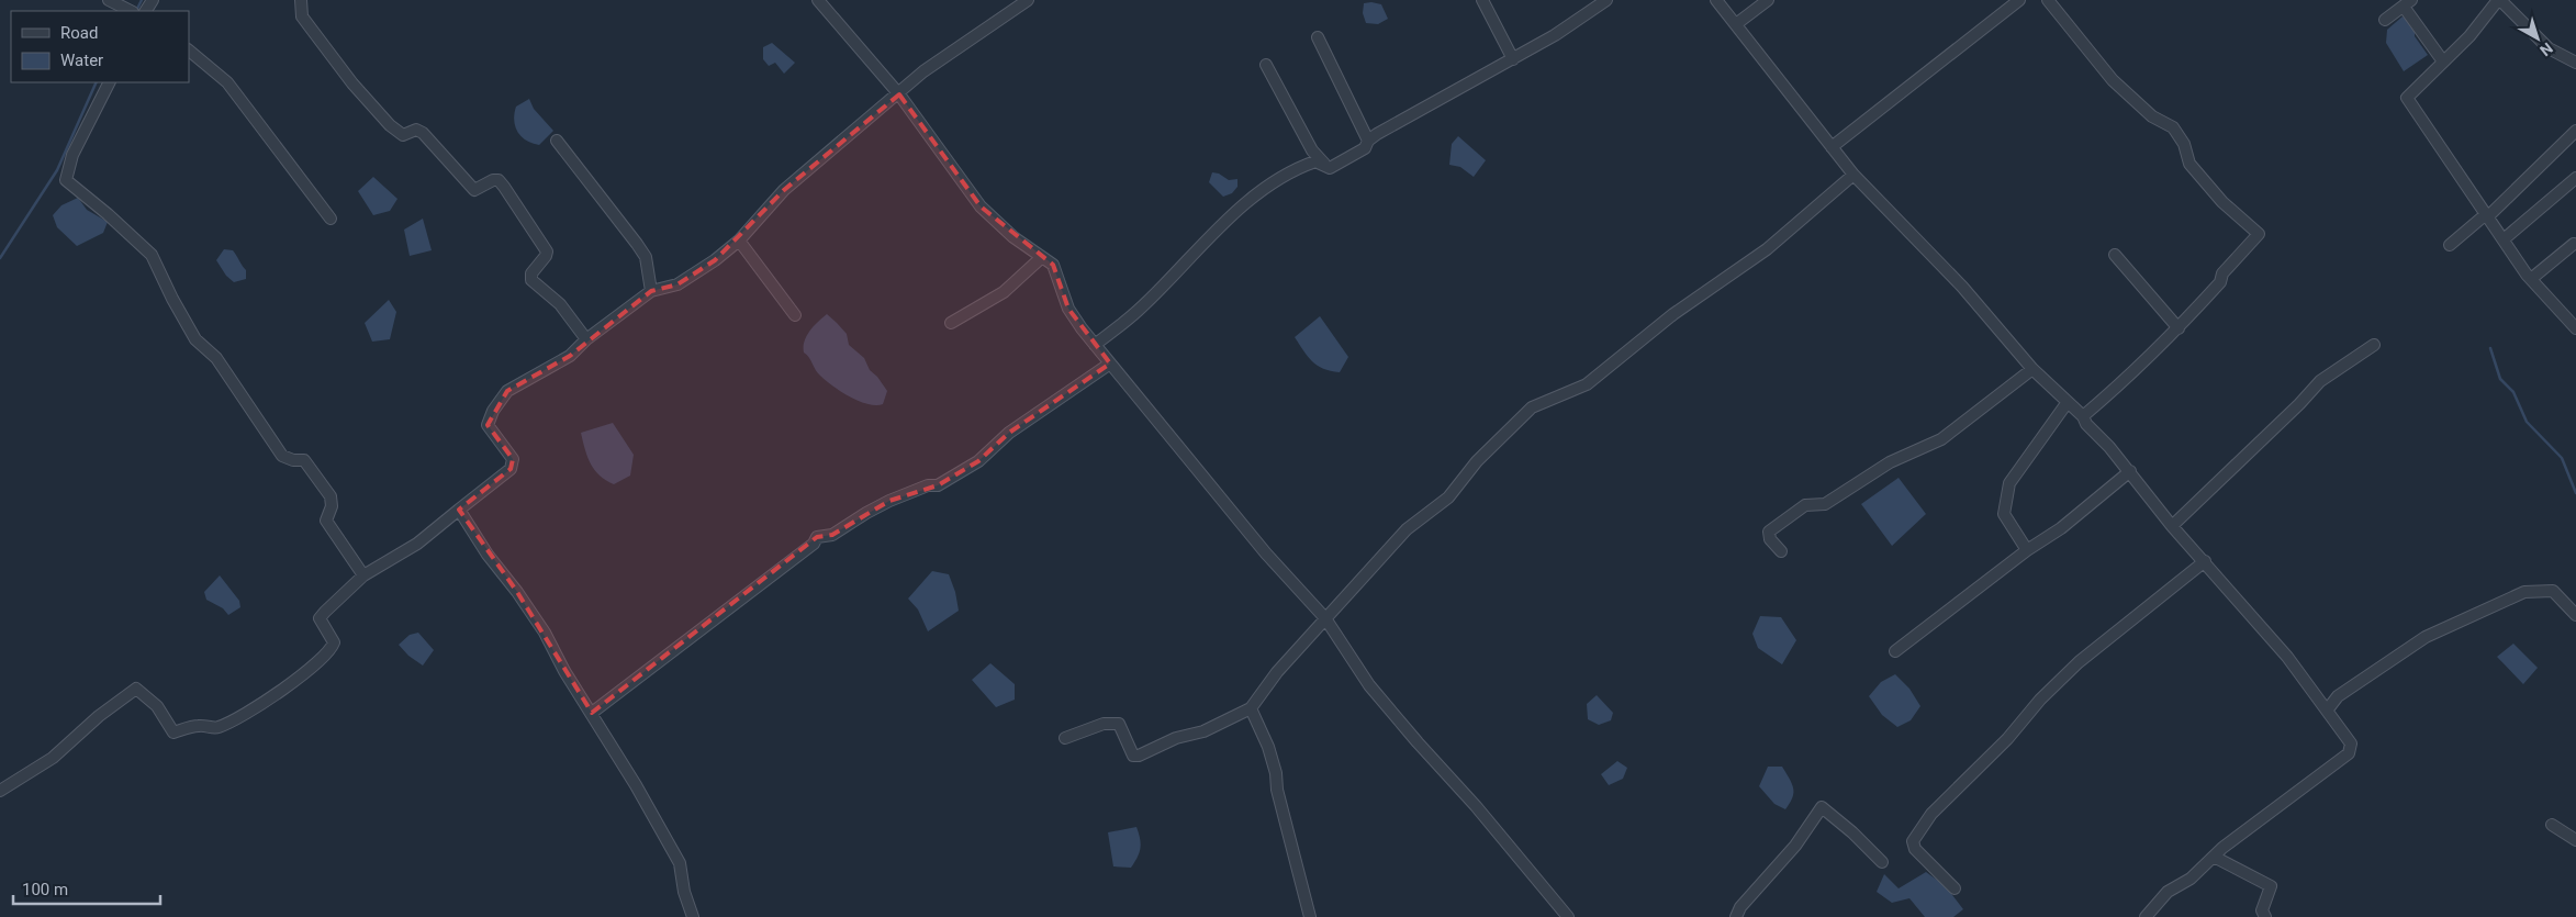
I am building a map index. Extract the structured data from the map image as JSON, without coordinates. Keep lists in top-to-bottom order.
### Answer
{
  "legend": ["Road", "Water"],
  "scale_bar": "100 m",
  "north": "bottom right"
}
